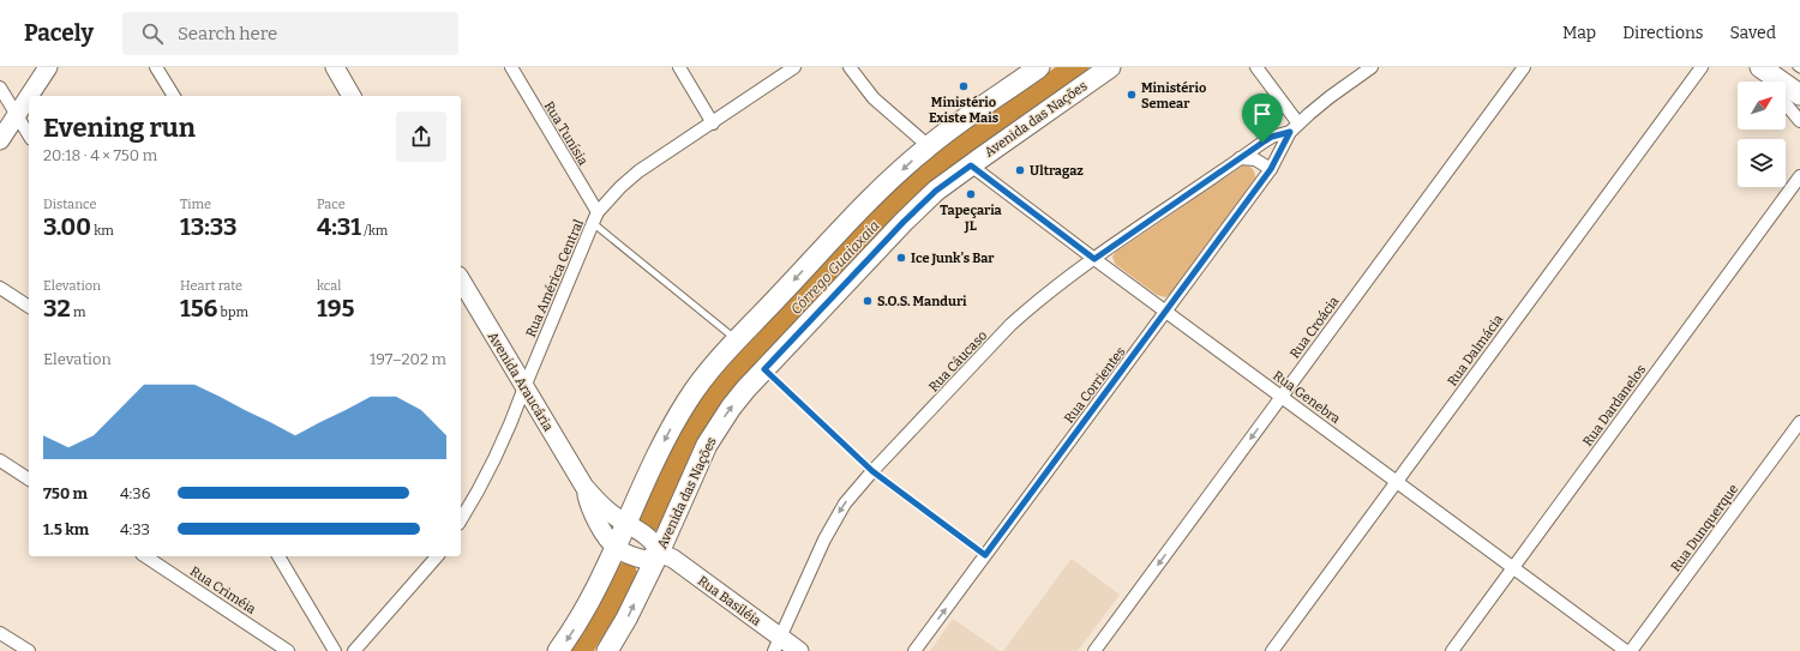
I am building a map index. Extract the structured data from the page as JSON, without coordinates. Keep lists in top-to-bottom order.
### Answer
{
  "streets": {
    "main road": ["Avenida das Nações", "Avenida Araucária", "Rua Basiléia"],
    "street": [
      "Rua Tunísia",
      "Rua América Central",
      "Rua Croácia",
      "Rua Dalmácia",
      "Rua Cáucaso",
      "Rua Corrientes",
      "Rua Genebra",
      "Rua Dardanelos",
      "Rua Dunquerque",
      "Rua Criméia"
    ]
  },
  "crossings": [
    ["Avenida das Nações", "Avenida Araucária"],
    ["Avenida das Nações", "Rua Genebra"],
    ["Avenida das Nações", "Rua Basiléia"],
    ["Rua Tunísia", "Rua América Central"],
    ["Rua América Central", "Avenida Araucária"],
    ["Rua Croácia", "Rua Genebra"],
    ["Rua Dalmácia", "Rua Genebra"],
    ["Rua Cáucaso", "Rua Corrientes"],
    ["Rua Cáucaso", "Rua Genebra"],
    ["Rua Cáucaso", "Rua Basiléia"],
    ["Avenida Araucária", "Rua Basiléia"],
    ["Rua Corrientes", "Rua Genebra"],
    ["Rua Genebra", "Rua Dardanelos"]
  ],
  "one_way": ["Rua Croácia"],
  "water": ["Córrego Guaiaxaia"],
  "places": [
    "Ministério Existe Mais",
    "Ministério Semear",
    "Ultragaz",
    "Tapeçaria JL",
    "Ice Junk's Bar",
    "S.O.S. Manduri"
  ],
  "north": "top right",
  "page": {
    "header": "Pacely",
    "search": "Search here",
    "nav": ["Map", "Directions", "Saved"],
    "heading": ["Evening run", "20:18 · 4 × 750 m"],
    "stats": [
      ["Distance", "3.00 km"],
      ["Time", "13:33"],
      ["Pace", "4:31 /km"],
      ["Elevation", "32 m"],
      ["Heart rate", "156 bpm"],
      ["kcal", "195"]
    ],
    "chart": ["Elevation", "197–202 m"],
    "list": [
      {
        "name": "750 m",
        "note": "4:36"
      },
      {
        "name": "1.5 km",
        "note": "4:33"
      }
    ]
  }
}
